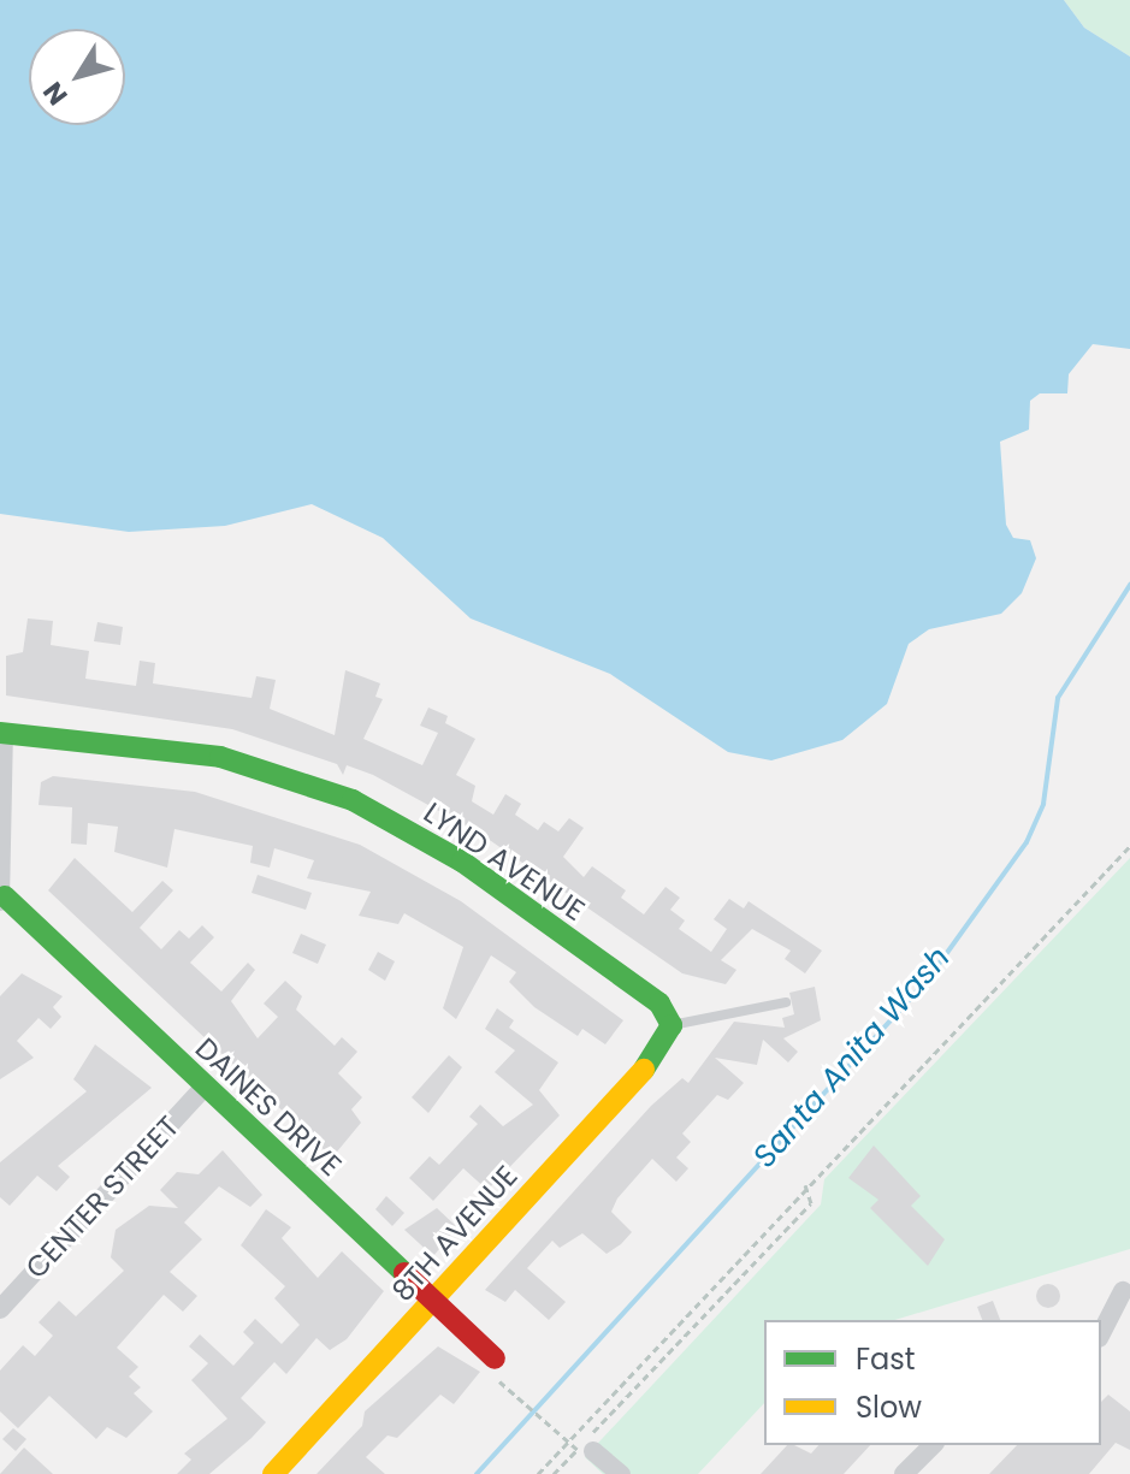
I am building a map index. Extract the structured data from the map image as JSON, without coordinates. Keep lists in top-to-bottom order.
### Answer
{
  "streets": {
    "street": [
      "LYND AVENUE",
      "DAINES DRIVE",
      "CENTER STREET",
      "8TH AVENUE"
    ]
  },
  "crossings": [
    ["LYND AVENUE", "8TH AVENUE"],
    ["DAINES DRIVE", "CENTER STREET"],
    ["DAINES DRIVE", "8TH AVENUE"]
  ],
  "water": ["Santa Anita Wash"],
  "legend": ["Fast", "Slow"],
  "north": "bottom left"
}
